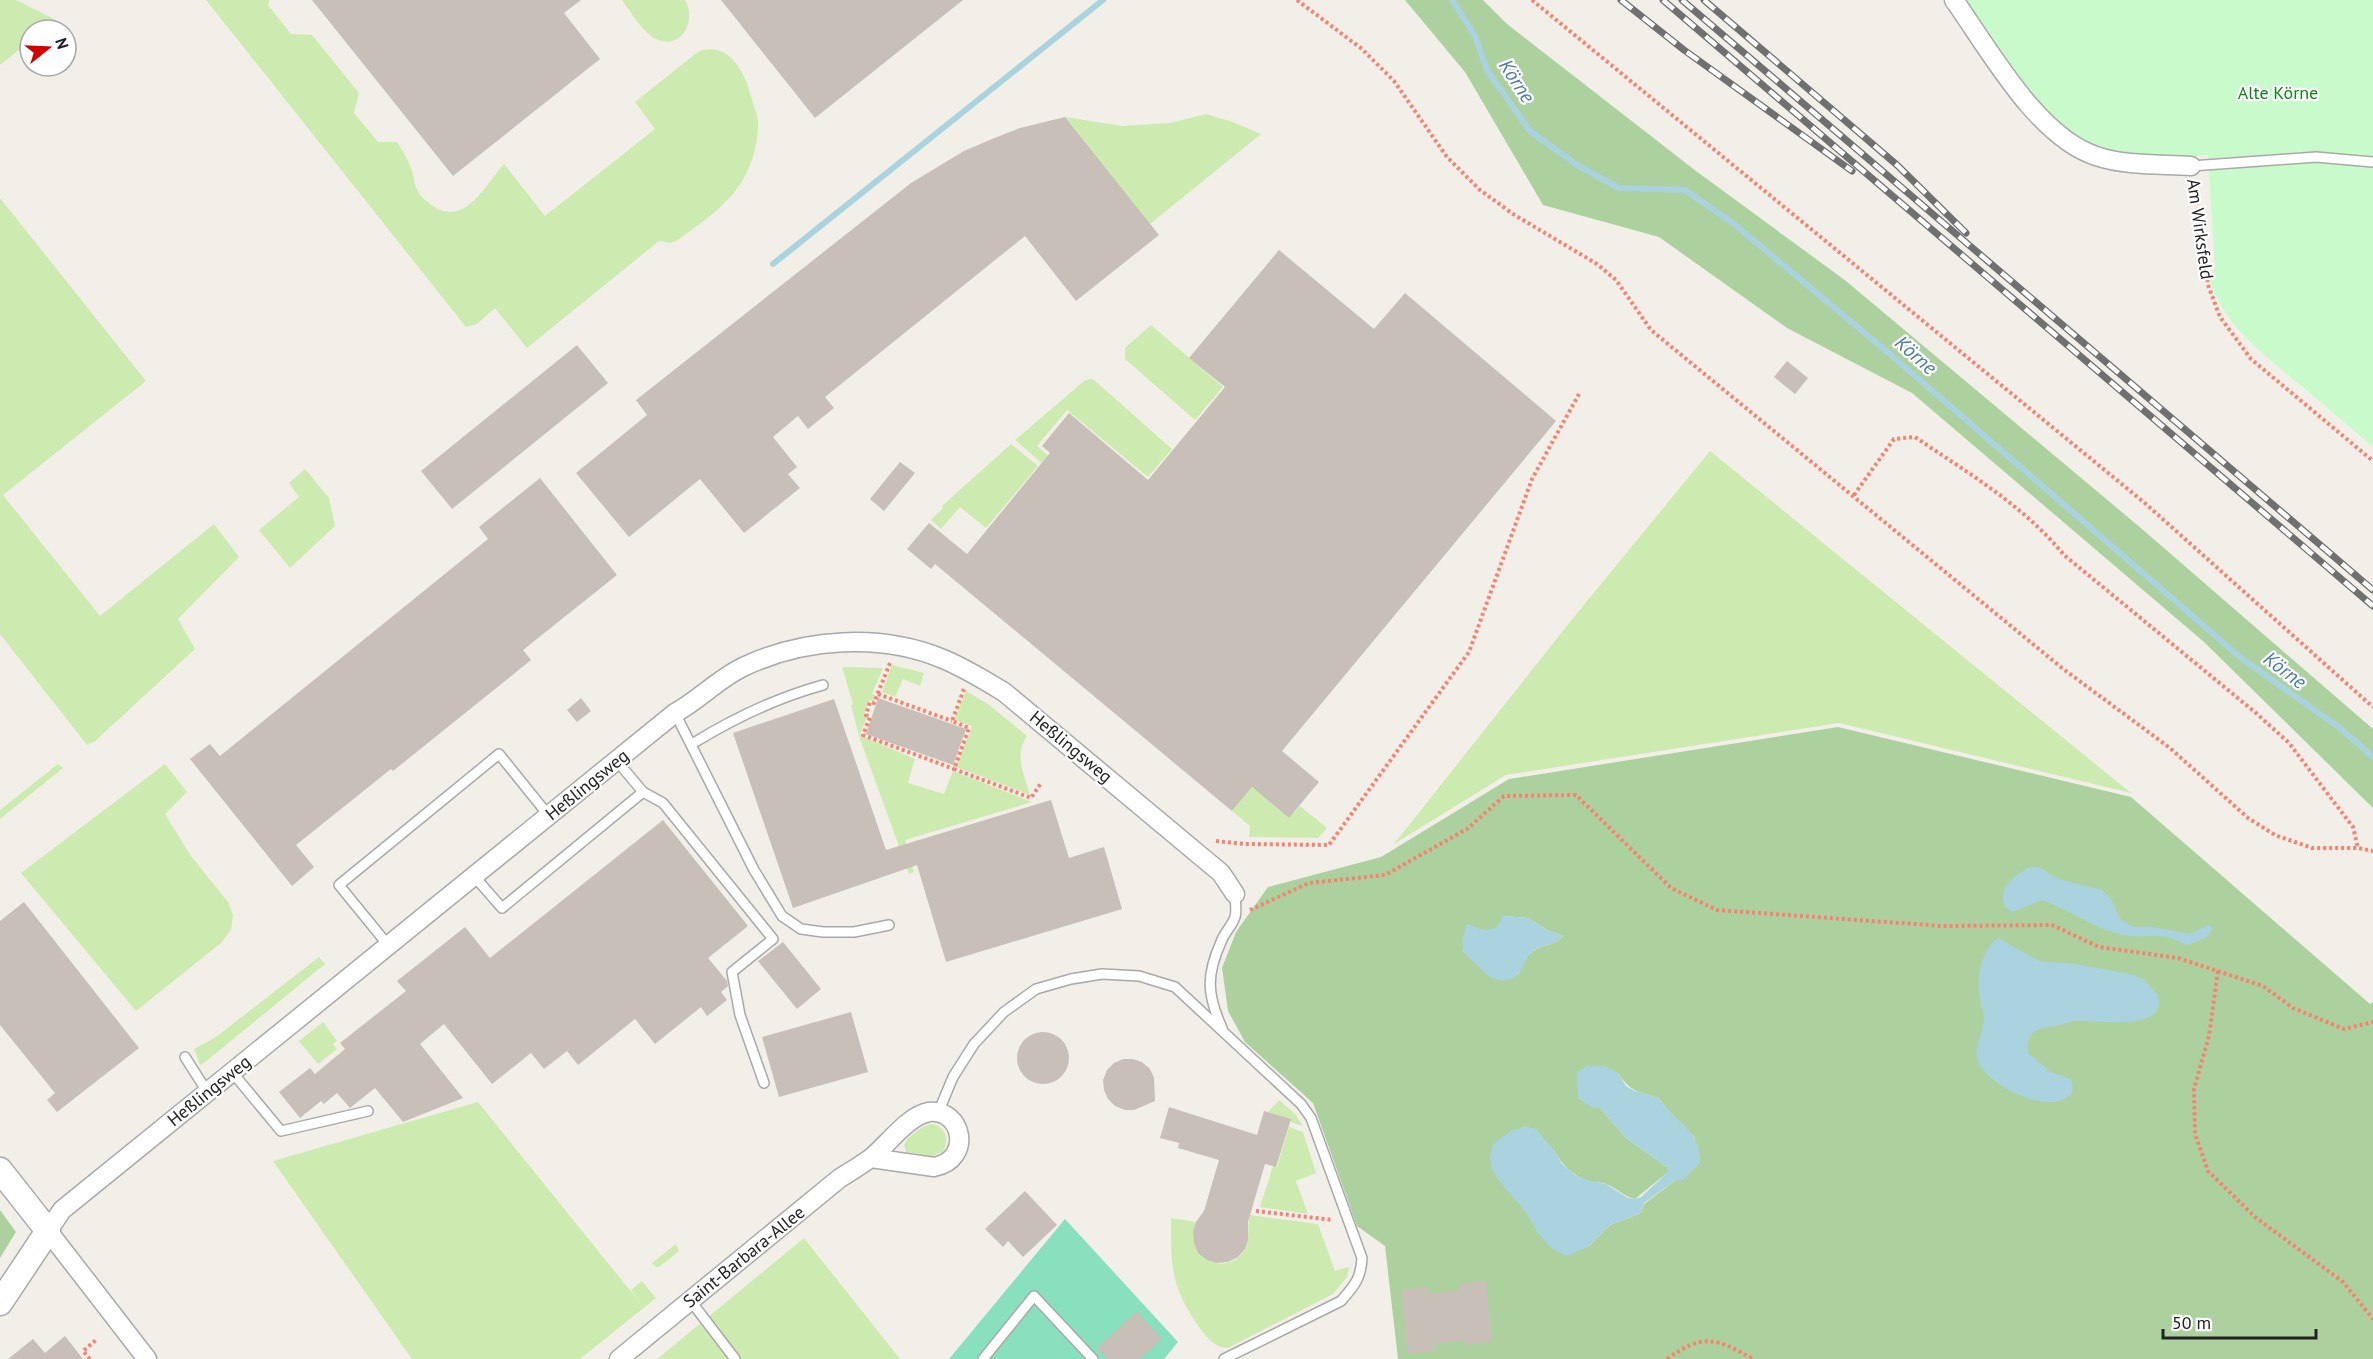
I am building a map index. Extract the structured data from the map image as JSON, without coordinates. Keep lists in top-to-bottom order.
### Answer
{
  "streets": {
    "street": ["Am Wirksfeld", "Heßlingsweg", "Saint-Barbara-Allee"]
  },
  "water": ["Körne"],
  "parks": ["Alte Körne"],
  "scale_bar": "50 m",
  "north": "right"
}
